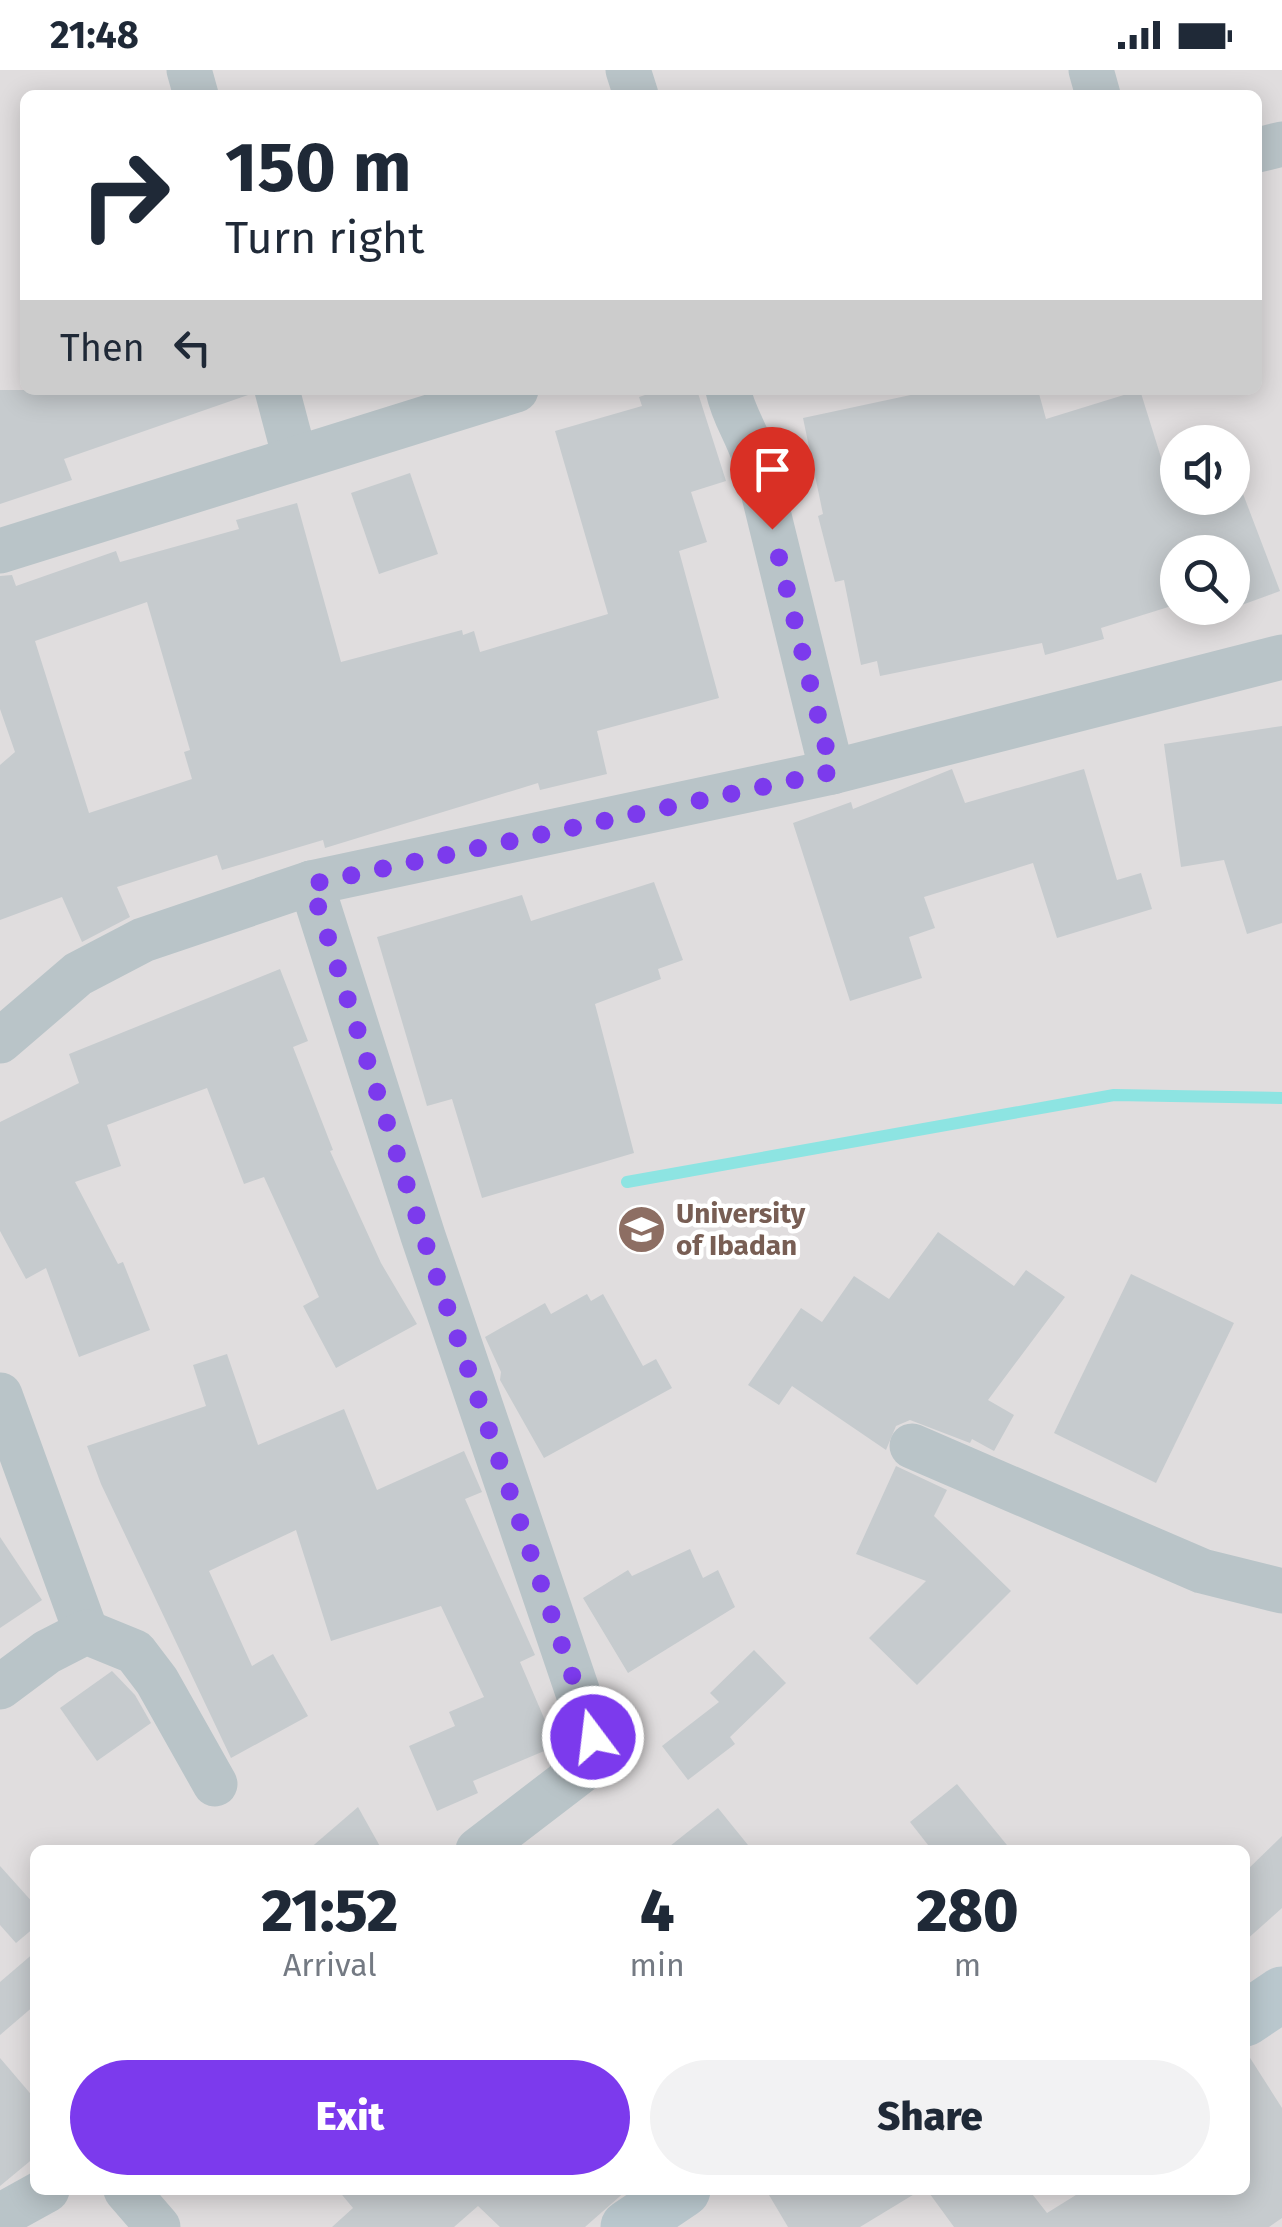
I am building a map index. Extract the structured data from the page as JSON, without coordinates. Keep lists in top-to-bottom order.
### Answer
{
  "places": {
    "school or university": ["University of Ibadan"]
  },
  "page": {
    "status": "21:48",
    "turn": ["150 m", "Turn right"],
    "then": "Then",
    "eta": [
      "21:52",
      "Arrival",
      "4",
      "min",
      "280",
      "m"
    ],
    "buttons": ["Exit", "Share"]
  }
}
